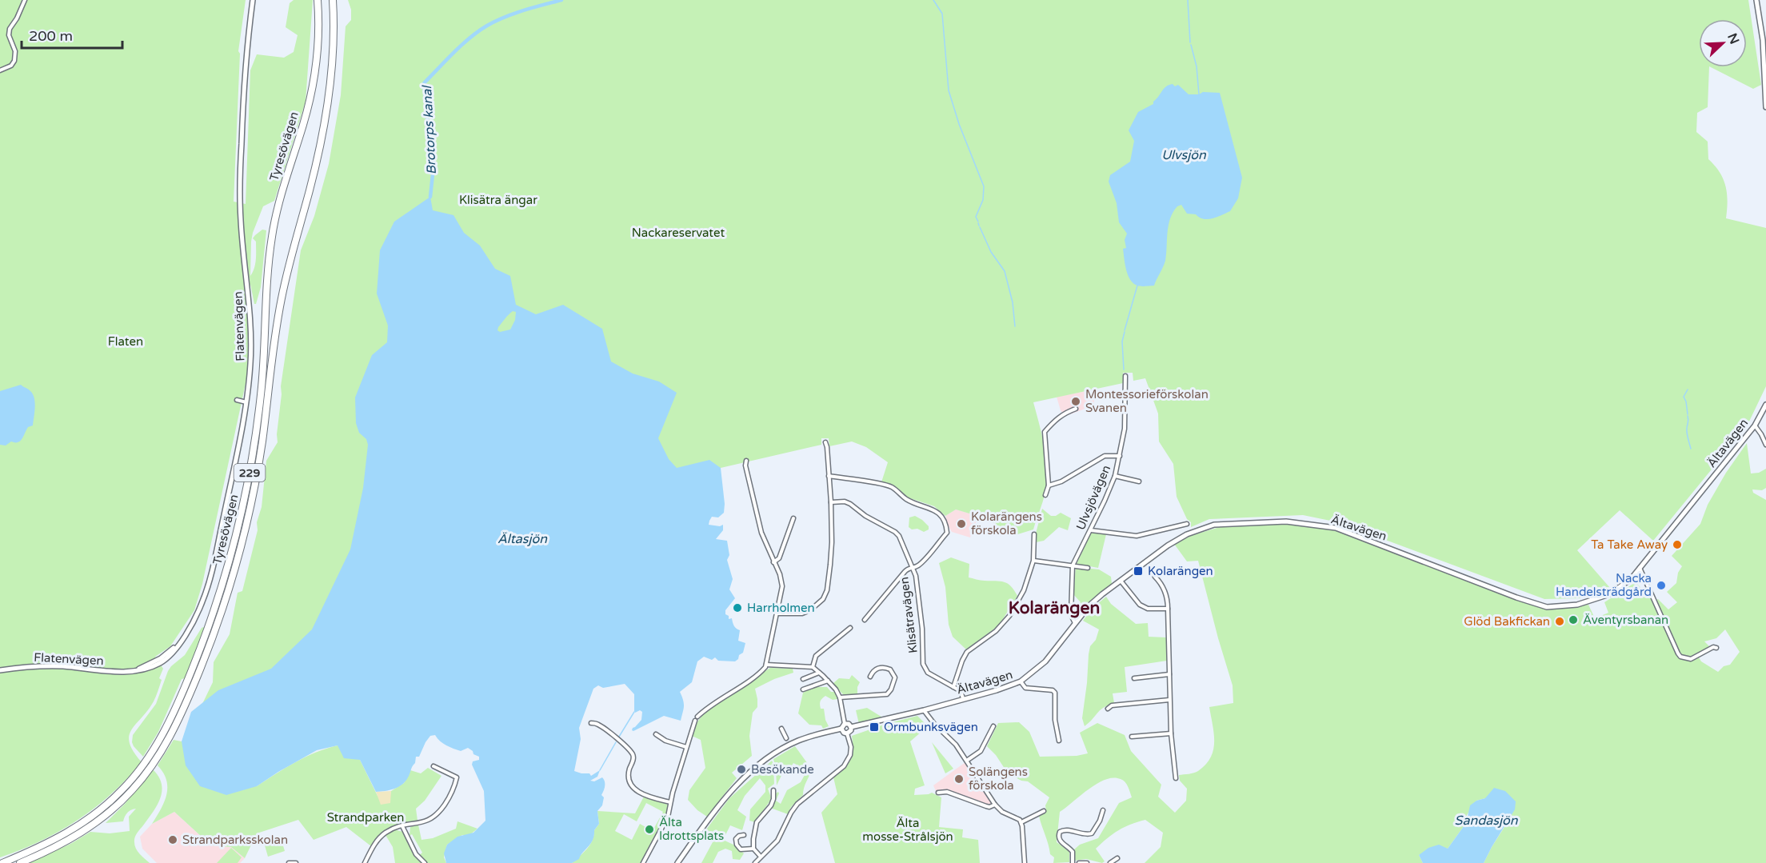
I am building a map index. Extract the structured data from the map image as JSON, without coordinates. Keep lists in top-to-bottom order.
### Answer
{
  "streets": {
    "highway": ["Tyresövägen", "229"],
    "main road": ["Flatenvägen", "Ältavägen"],
    "street": ["Ulvsjövägen", "Klisätravägen"]
  },
  "crossings": [
    ["Ältavägen", "Ulvsjövägen"],
    ["Ältavägen", "Klisätravägen"]
  ],
  "districts": ["Kolarängen"],
  "water": [
    "Brotorps kanal",
    "Ulvsjön",
    "Ältasjön",
    "Sandasjön"
  ],
  "parks": [
    "Klisätra ängar",
    "Nackareservatet",
    "Flaten",
    "Strandparken",
    "Älta mosse-Strålsjön"
  ],
  "places": {
    "other": [
      "Montessorieförskolan Svanen",
      "Kolarängens förskola",
      "Ta Take Away",
      "Nacka Handelsträdgård",
      "Harrholmen",
      "Äventyrsbanan",
      "Glöd Bakfickan",
      "Besökande",
      "Solängens förskola",
      "Älta Idrottsplats",
      "Strandparksskolan"
    ],
    "transit": ["Kolarängen", "Ormbunksvägen"]
  },
  "scale_bar": "200 m",
  "north": "top right"
}
